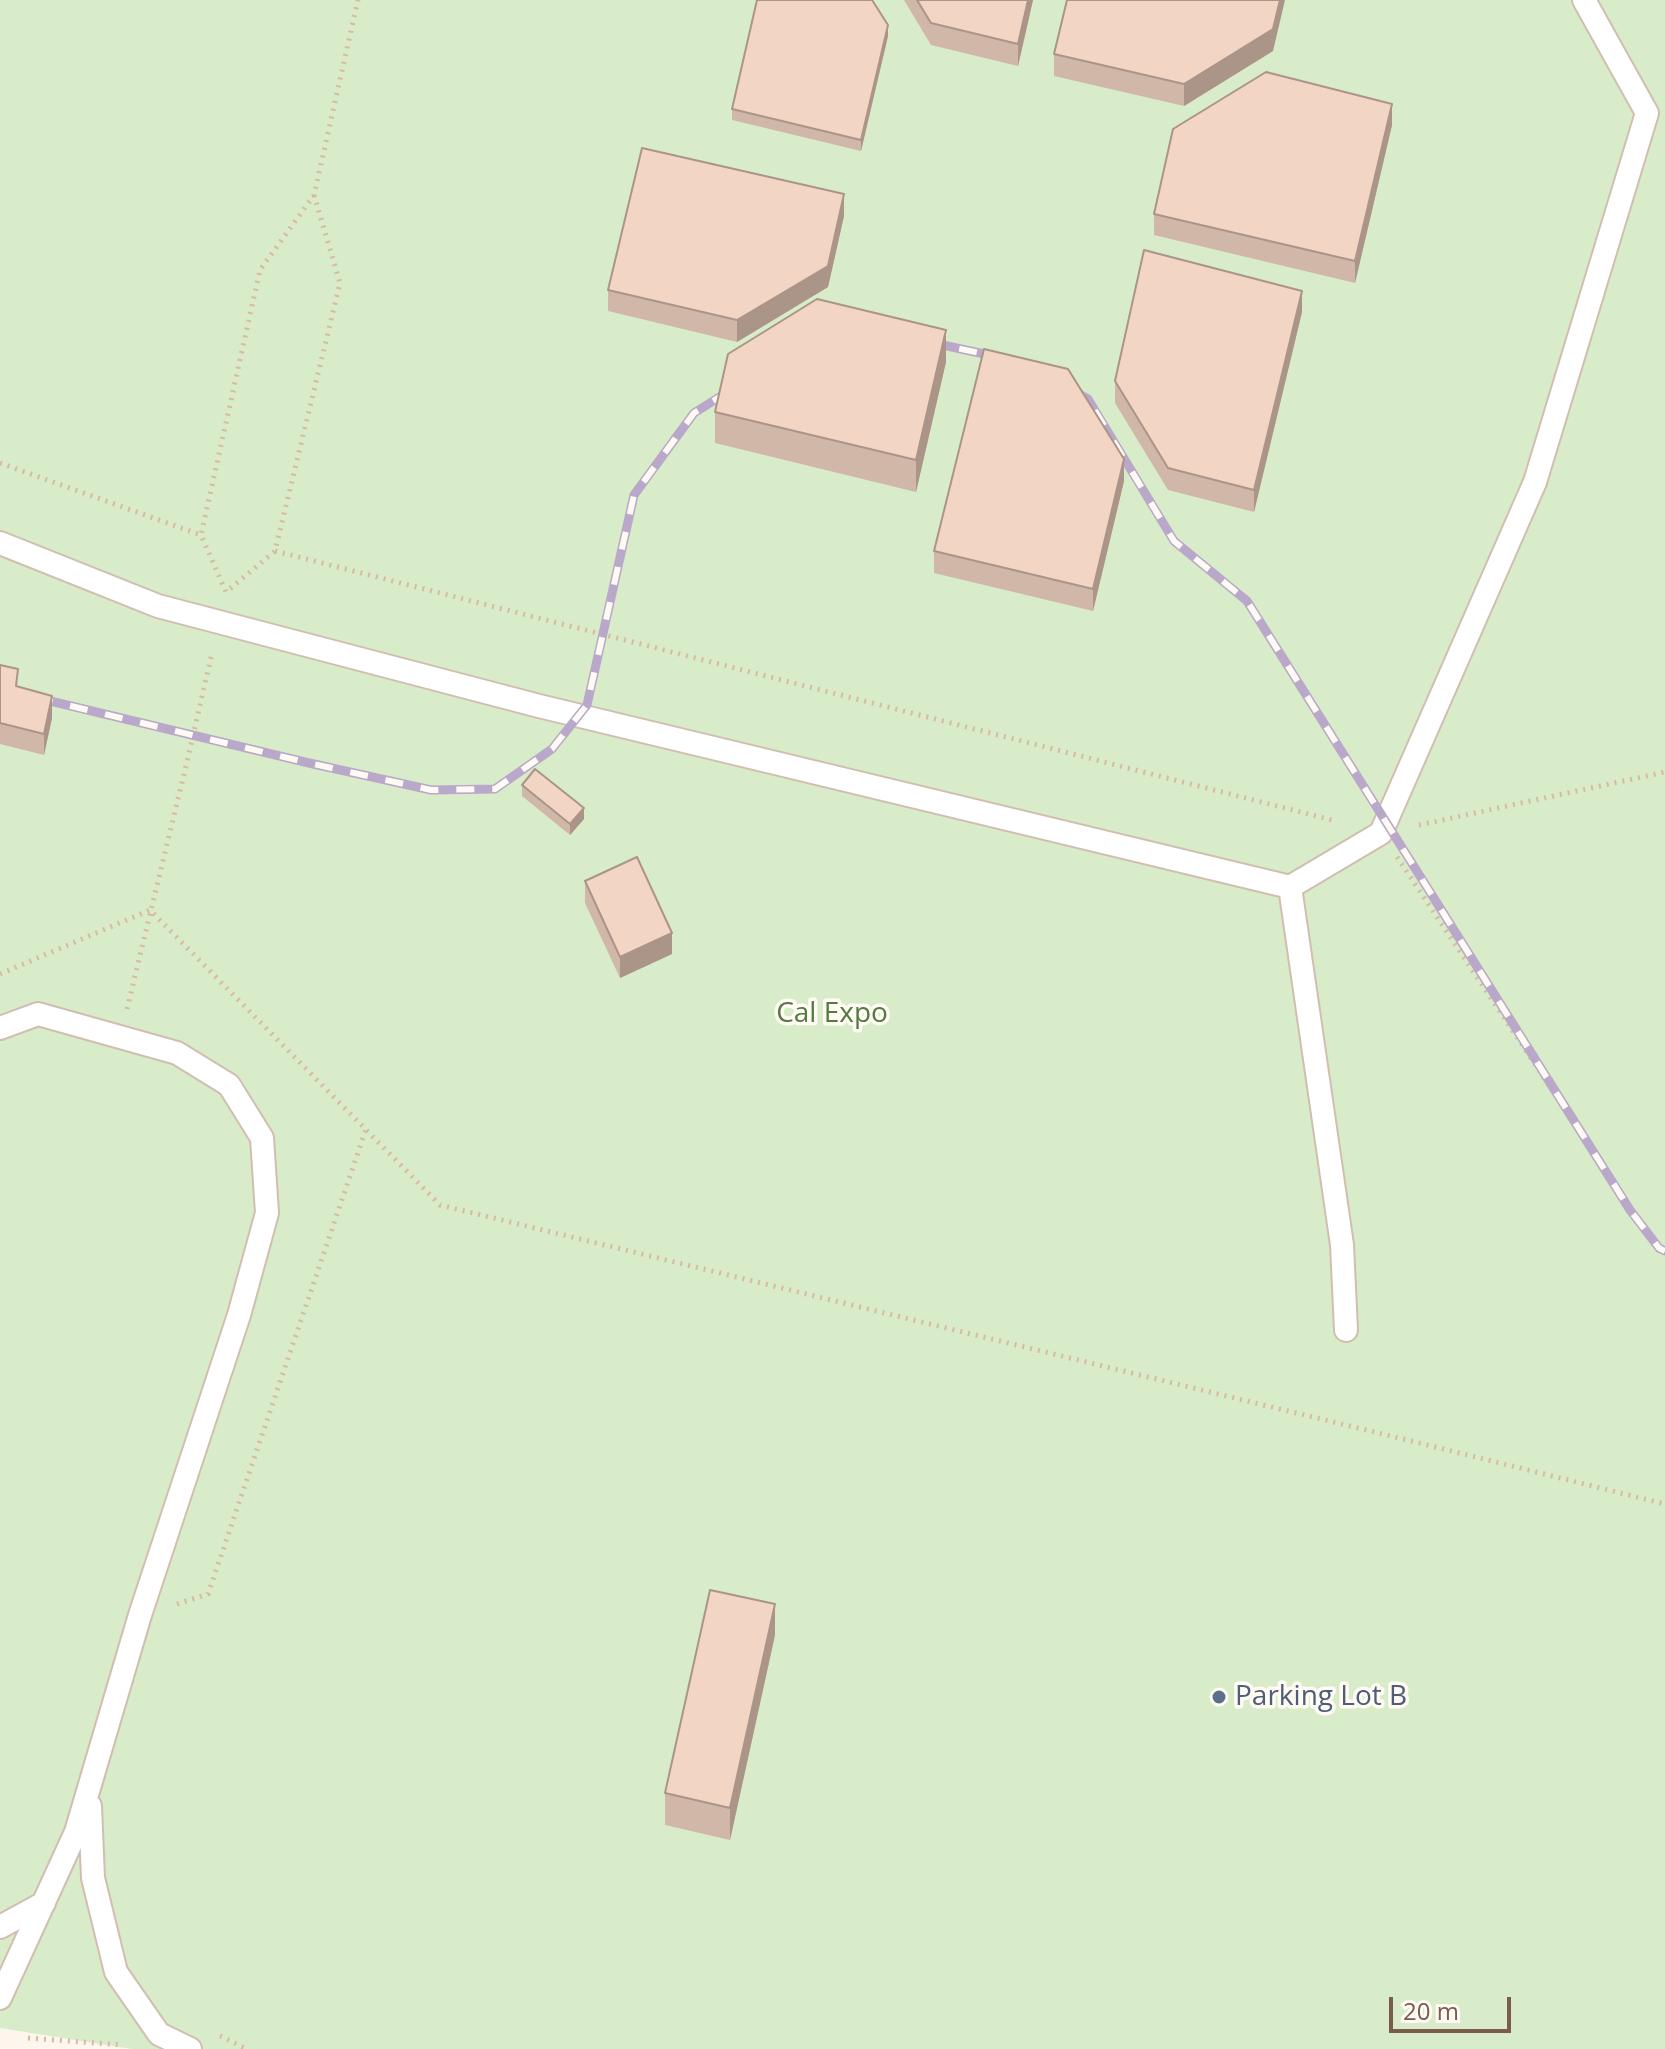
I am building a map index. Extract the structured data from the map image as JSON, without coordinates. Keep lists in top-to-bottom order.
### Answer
{
  "parks": ["Cal Expo"],
  "places": ["Parking Lot B"],
  "scale_bar": "20 m"
}
